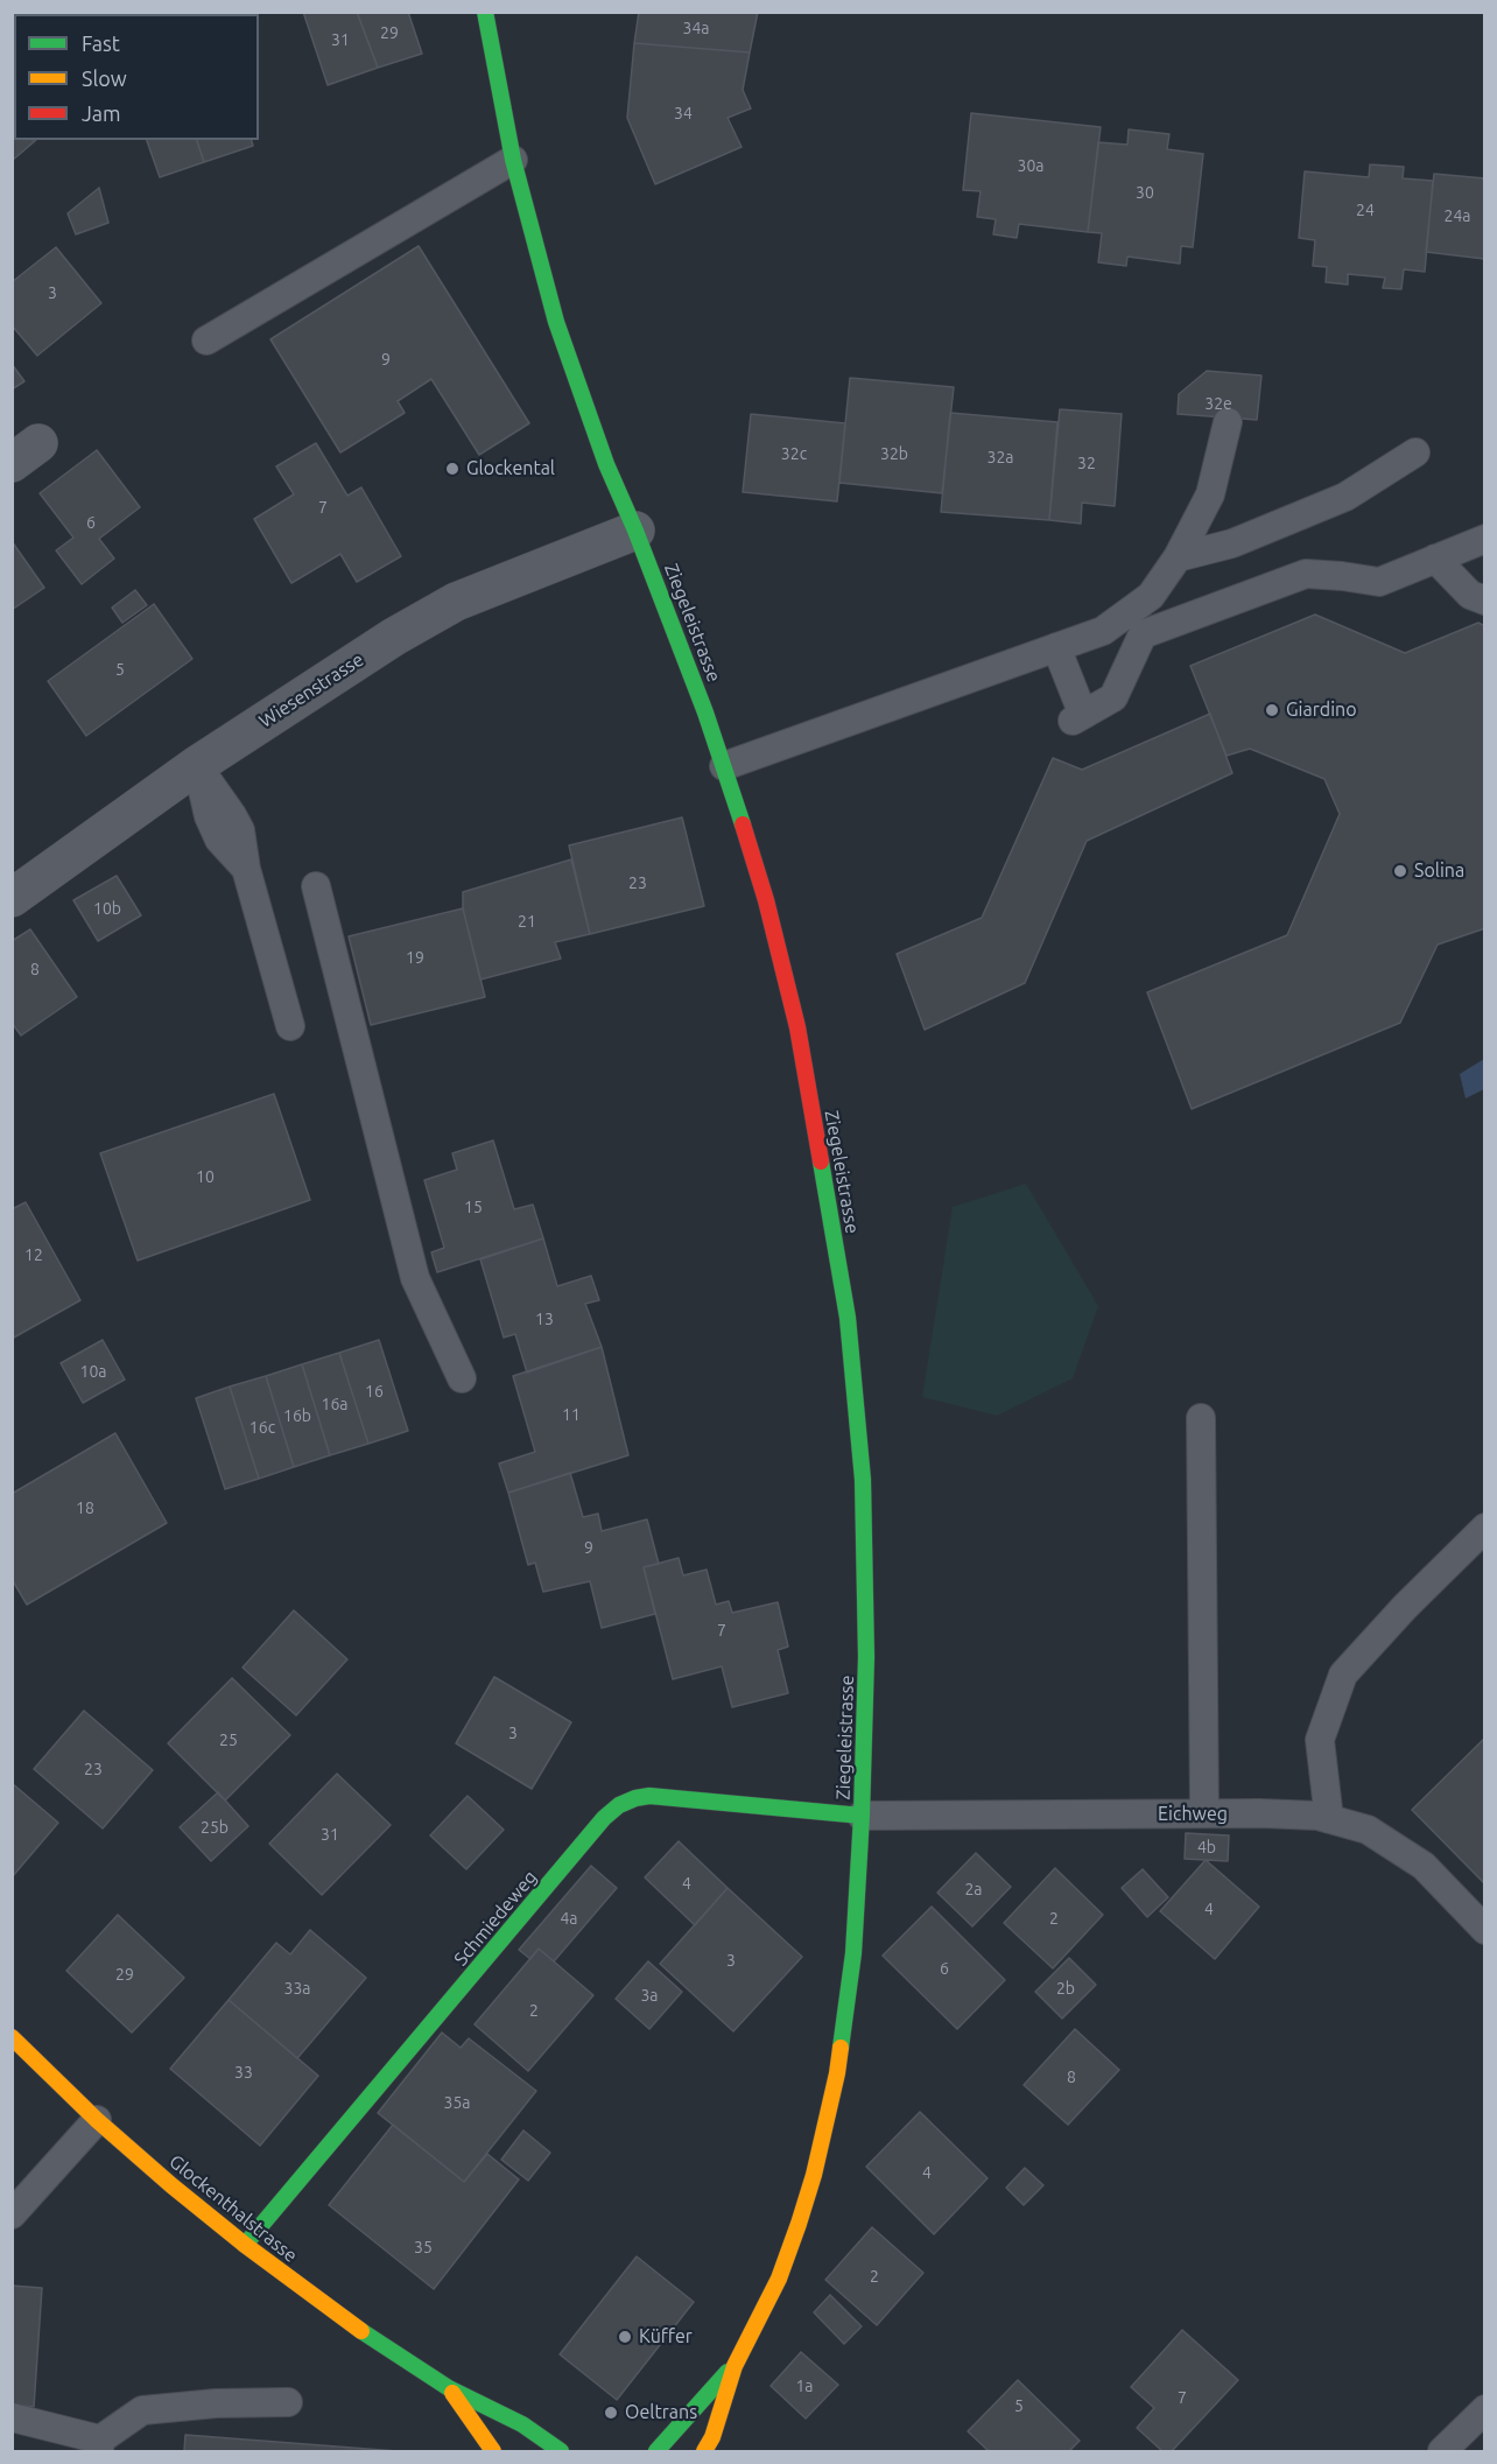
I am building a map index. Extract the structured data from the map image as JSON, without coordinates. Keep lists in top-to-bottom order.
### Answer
{
  "streets": {
    "street": [
      "Ziegeleistrasse",
      "Wiesenstrasse",
      "Schmiedeweg",
      "Glockenthalstrasse"
    ],
    "lane": ["Eichweg"]
  },
  "crossings": [
    ["Ziegeleistrasse", "Wiesenstrasse"],
    ["Ziegeleistrasse", "Eichweg"],
    ["Ziegeleistrasse", "Schmiedeweg"],
    ["Eichweg", "Schmiedeweg"],
    ["Schmiedeweg", "Glockenthalstrasse"]
  ],
  "places": [
    "Glockental",
    "Giardino",
    "Solina",
    "Küffer",
    "Oeltrans"
  ],
  "house_numbers": [
    "34a",
    "29",
    "31",
    "34",
    "30a",
    "30",
    "24",
    "24a",
    "3",
    "9",
    "32e",
    "32c",
    "32b",
    "32a",
    "32",
    "7",
    "6",
    "5",
    "23",
    "10b",
    "21",
    "19",
    "8",
    "10",
    "15",
    "12",
    "13",
    "10a",
    "16",
    "16a",
    "11",
    "16b",
    "16c",
    "18",
    "9",
    "7",
    "3",
    "25",
    "23",
    "25b",
    "31",
    "4b",
    "4",
    "2a",
    "4",
    "4a",
    "2",
    "3",
    "6",
    "29",
    "33a",
    "2b",
    "3a",
    "2",
    "33",
    "8",
    "35a",
    "4",
    "35",
    "2",
    "1a",
    "7",
    "5"
  ],
  "legend": ["Fast", "Slow", "Jam"]
}
